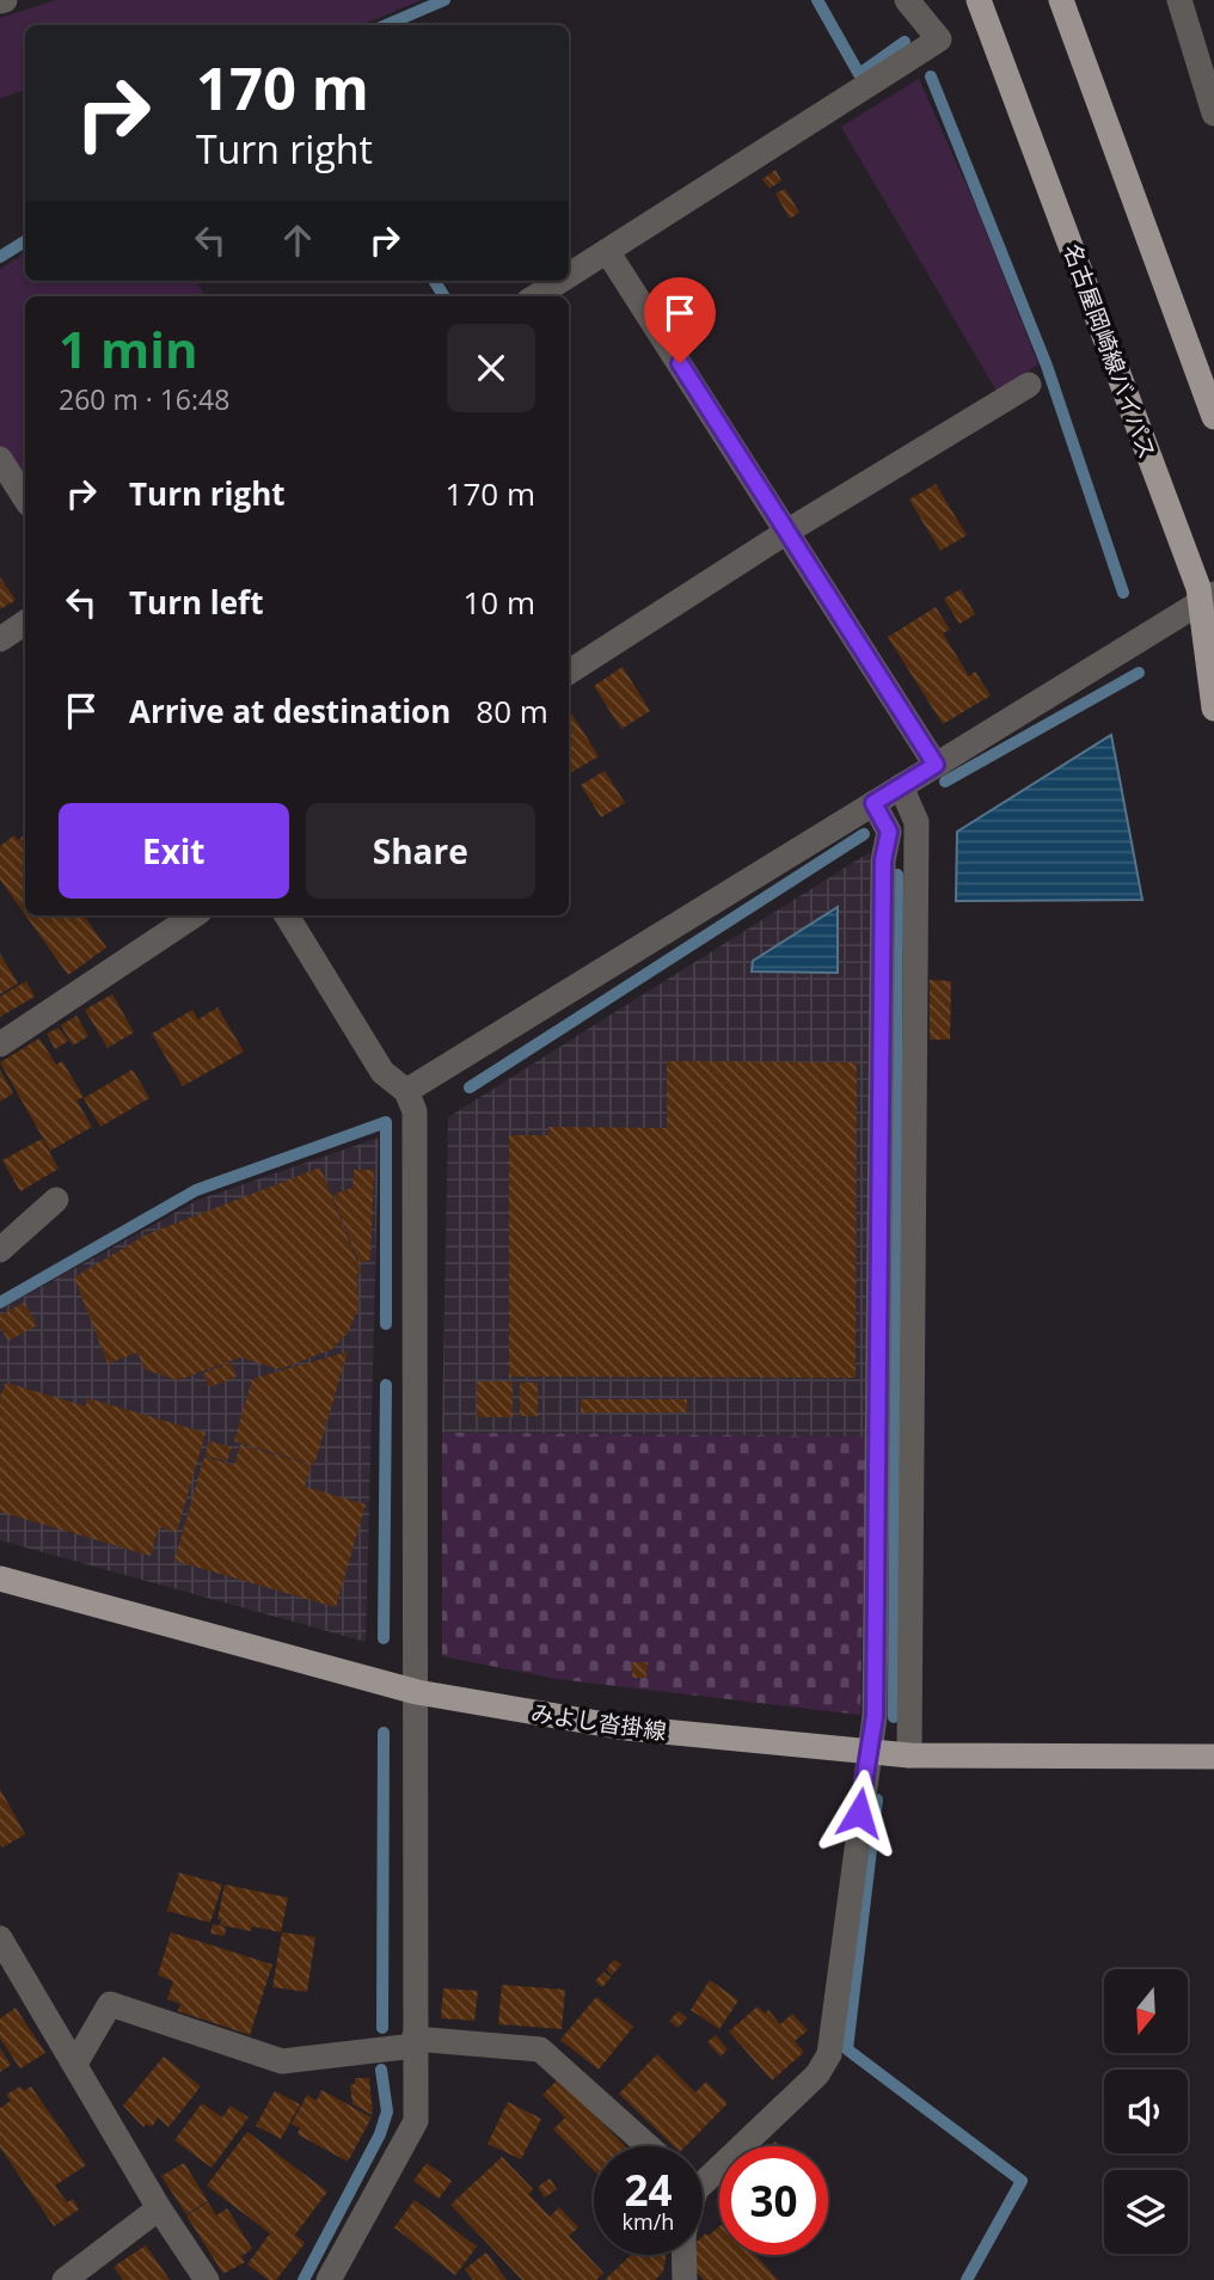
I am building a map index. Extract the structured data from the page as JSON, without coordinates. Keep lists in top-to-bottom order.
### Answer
{
  "streets": {
    "main road": ["名古屋岡崎線バイパス", "みよし沓掛線"]
  },
  "north": "bottom",
  "page": {
    "turn": ["170 m", "Turn right"],
    "heading": ["1 min", "260 m · 16:48"],
    "list": [
      {
        "name": "Turn right",
        "value": "170 m"
      },
      {
        "name": "Turn left",
        "value": "10 m"
      },
      {
        "name": "Arrive at destination",
        "value": "80 m"
      }
    ],
    "buttons": ["Exit", "Share"],
    "speed": "24 km/h",
    "limit": "30"
  }
}
